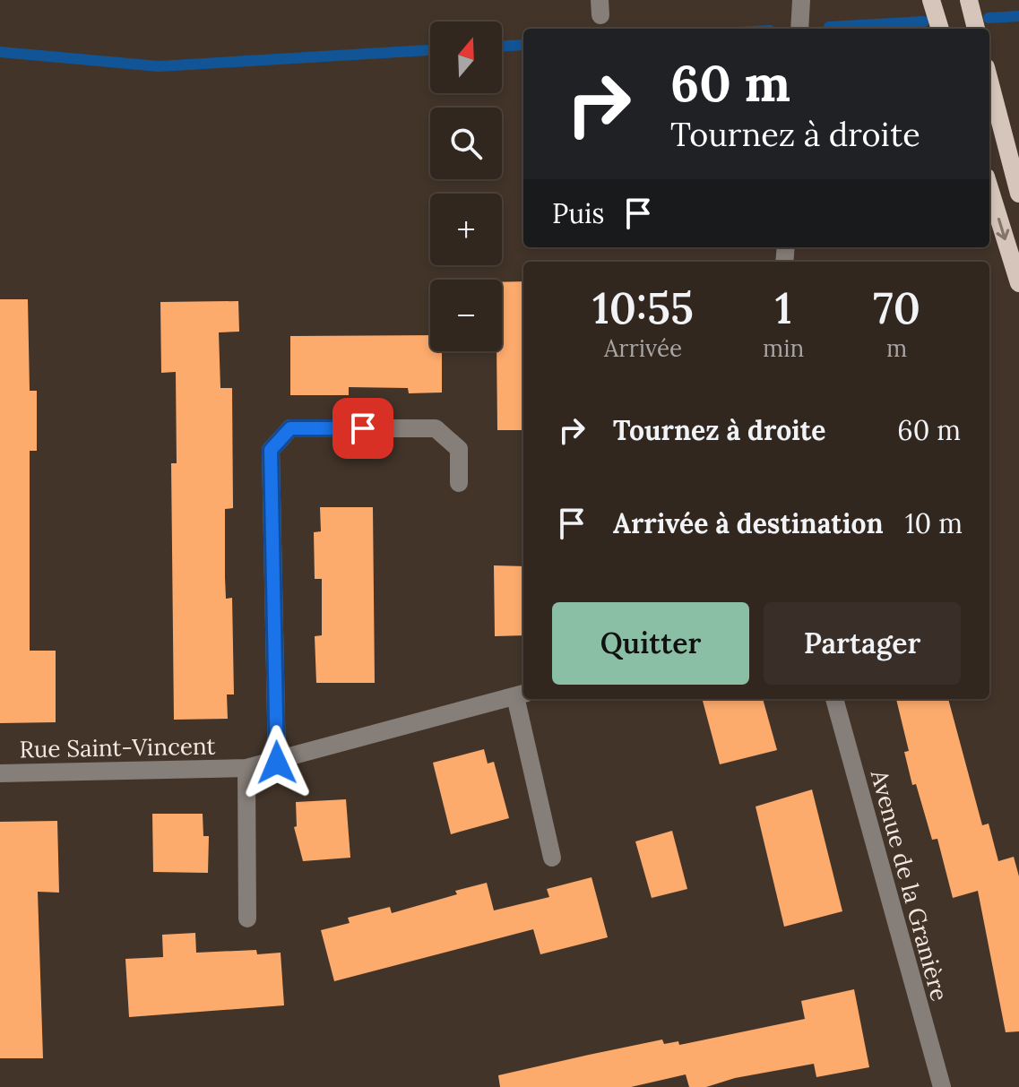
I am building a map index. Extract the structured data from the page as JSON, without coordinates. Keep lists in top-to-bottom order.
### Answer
{
  "streets": {
    "street": ["Rue Saint-Vincent", "Avenue de la Granière"]
  },
  "north": "top",
  "page": {
    "map_buttons": ["+", "−"],
    "turn": ["60 m", "Tournez à droite"],
    "then": "Puis",
    "eta": [
      "10:55",
      "Arrivée",
      "1",
      "min",
      "70",
      "m"
    ],
    "list": [
      {
        "name": "Tournez à droite",
        "value": "60 m"
      },
      {
        "name": "Arrivée à destination",
        "value": "10 m"
      }
    ],
    "buttons": ["Quitter", "Partager"]
  }
}
